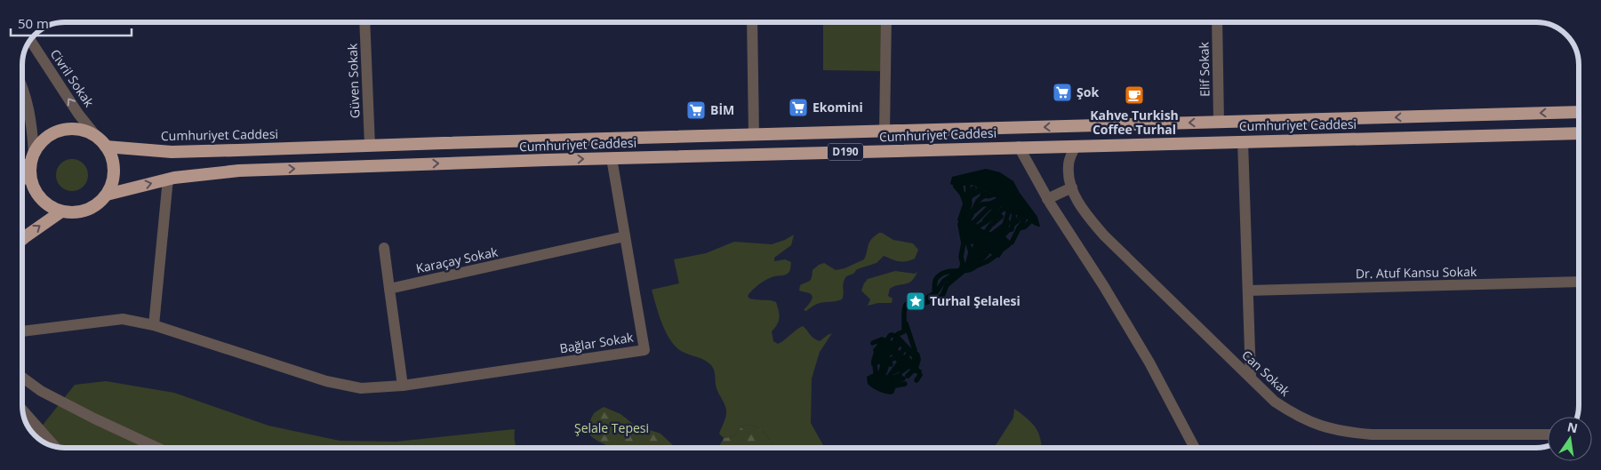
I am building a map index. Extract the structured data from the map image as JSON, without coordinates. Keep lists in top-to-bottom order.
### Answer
{
  "streets": {
    "highway": ["Cumhuriyet Caddesi", "D190"],
    "street": [
      "Elif Sokak",
      "Civril Sokak",
      "Güven Sokak",
      "Karaçay Sokak",
      "Dr. Atuf Kansu Sokak",
      "Bağlar Sokak",
      "Can Sokak"
    ]
  },
  "crossings": [
    ["Elif Sokak", "Cumhuriyet Caddesi"],
    ["Civril Sokak", "Cumhuriyet Caddesi"],
    ["Güven Sokak", "Cumhuriyet Caddesi"],
    ["Cumhuriyet Caddesi", "Bağlar Sokak"],
    ["Cumhuriyet Caddesi", "Can Sokak"],
    ["Karaçay Sokak", "Bağlar Sokak"]
  ],
  "one_way": ["Civril Sokak"],
  "parks": ["Şelale Tepesi"],
  "places": {
    "supermarket": ["Şok", "Ekomini", "BİM"],
    "cafe": ["Kahve Turkish Coffee Turhal"],
    "place": ["Turhal Şelalesi"]
  },
  "scale_bar": "50 m",
  "north": "top"
}
